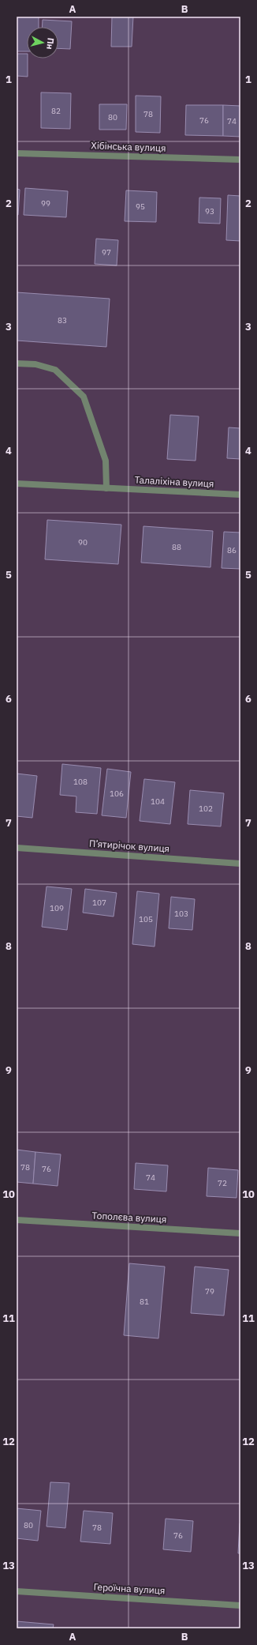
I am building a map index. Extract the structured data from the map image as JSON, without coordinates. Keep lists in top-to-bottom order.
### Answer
{
  "streets": {
    "street": [
      "Хібінська вулиця",
      "Талаліхіна вулиця",
      "П’ятирічок вулиця",
      "Тополєва вулиця",
      "Героїчна вулиця"
    ]
  },
  "house_numbers": [
    "82",
    "78",
    "80",
    "76",
    "74",
    "99",
    "95",
    "93",
    "97",
    "83",
    "90",
    "88",
    "86",
    "108",
    "106",
    "104",
    "102",
    "107",
    "109",
    "103",
    "105",
    "78",
    "76",
    "74",
    "72",
    "79",
    "81",
    "80",
    "78",
    "76"
  ],
  "north": "right",
  "grid": {
    "columns": ["A", "B"],
    "rows": [
      "1",
      "2",
      "3",
      "4",
      "5",
      "6",
      "7",
      "8",
      "9",
      "10",
      "11",
      "12",
      "13"
    ]
  }
}
